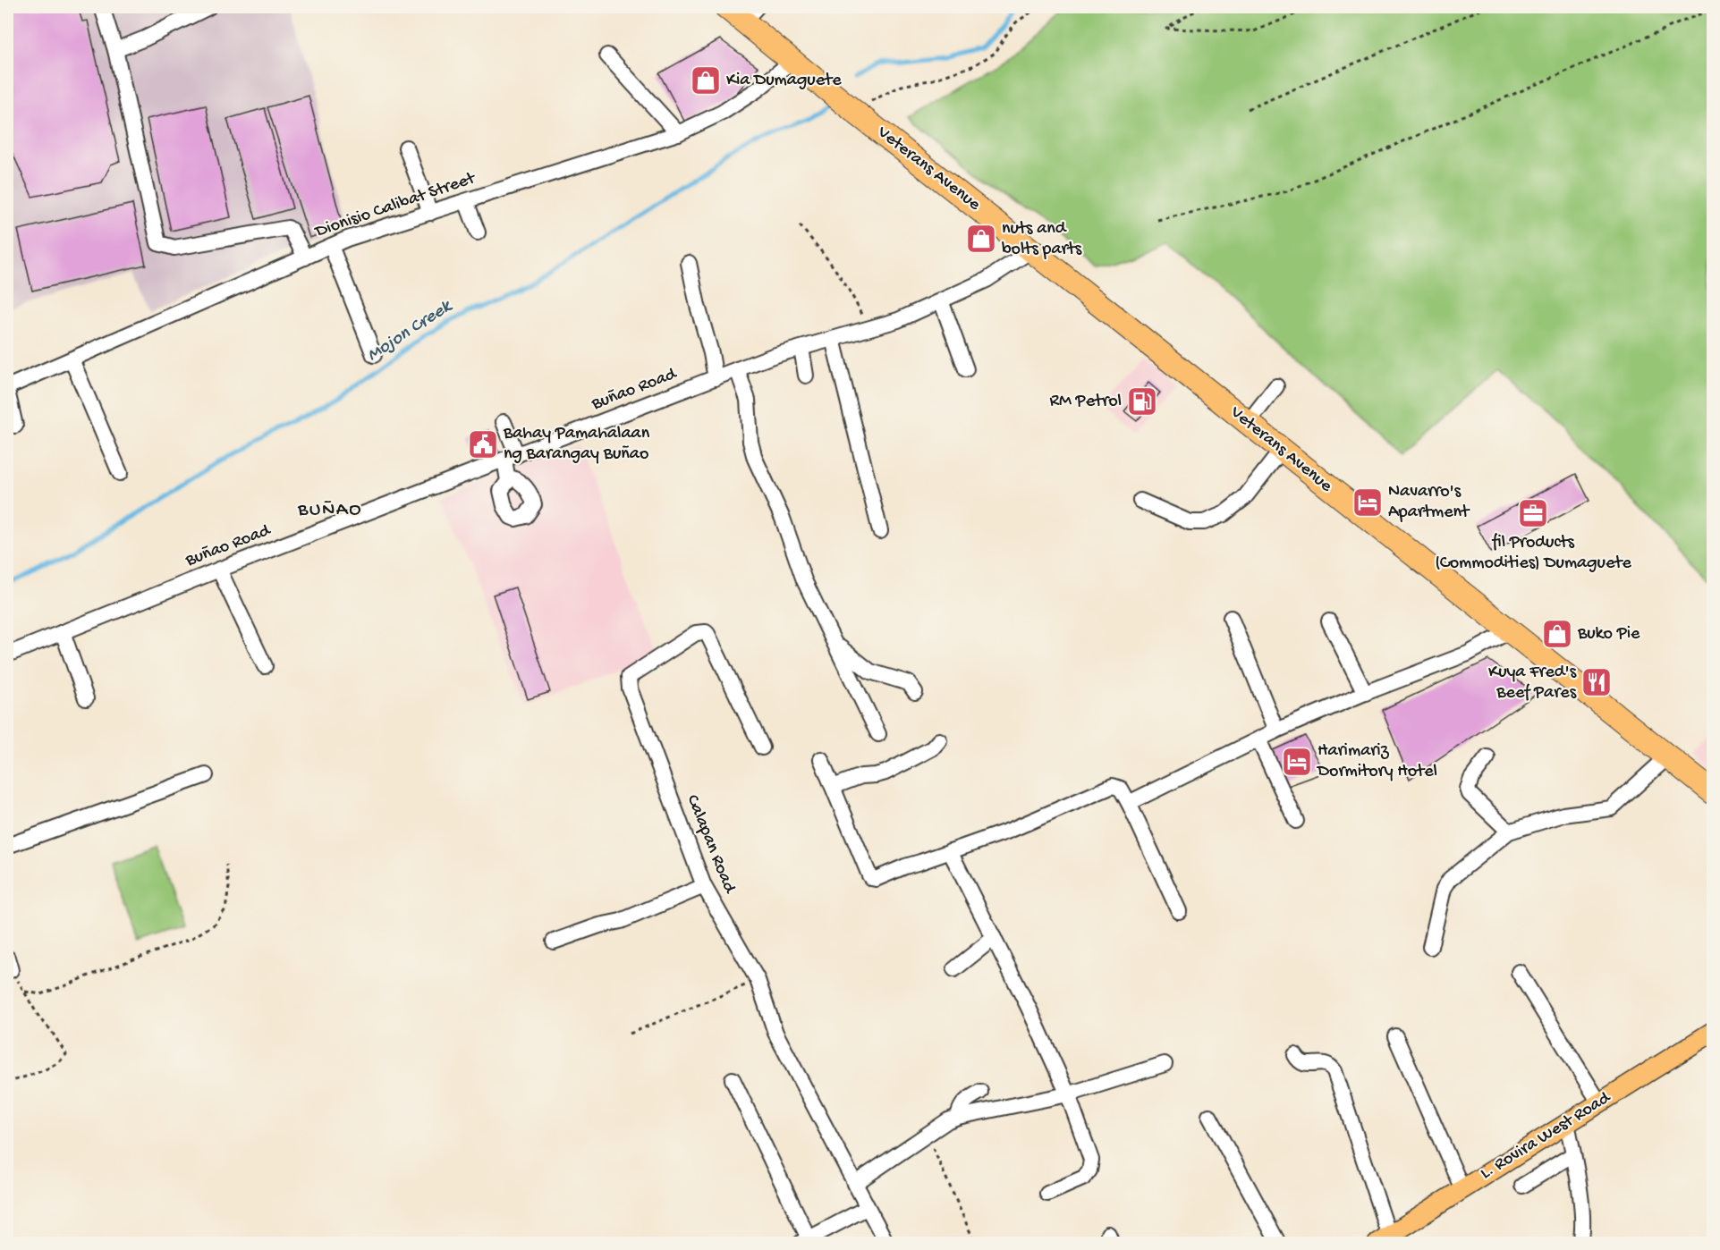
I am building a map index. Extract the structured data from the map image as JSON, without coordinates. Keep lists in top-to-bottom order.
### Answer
{
  "streets": {
    "highway": ["Veterans Avenue"],
    "main road": ["L. Rovira West Road"],
    "street": ["Dionisio Calibat Street", "Buñao Road", "Calapan Road"]
  },
  "crossings": [
    ["Veterans Avenue", "Dionisio Calibat Street"],
    ["Veterans Avenue", "Buñao Road"]
  ],
  "districts": ["BUÑAO"],
  "water": ["Mojon Creek"],
  "places": {
    "shop": ["Kia Dumaguete", "nuts and bolts parts", "Buko Pie"],
    "fuel station": ["RM Petrol"],
    "public building": ["Bahay Pamahalaan ng Barangay Buñao"],
    "hotel": ["Navarro's Apartment", "Harimariz Dormitory Hotel"],
    "office": ["fil Products (Commodities) Dumaguete"],
    "restaurant": ["Kuya Fred's Beef Pares"]
  }
}
